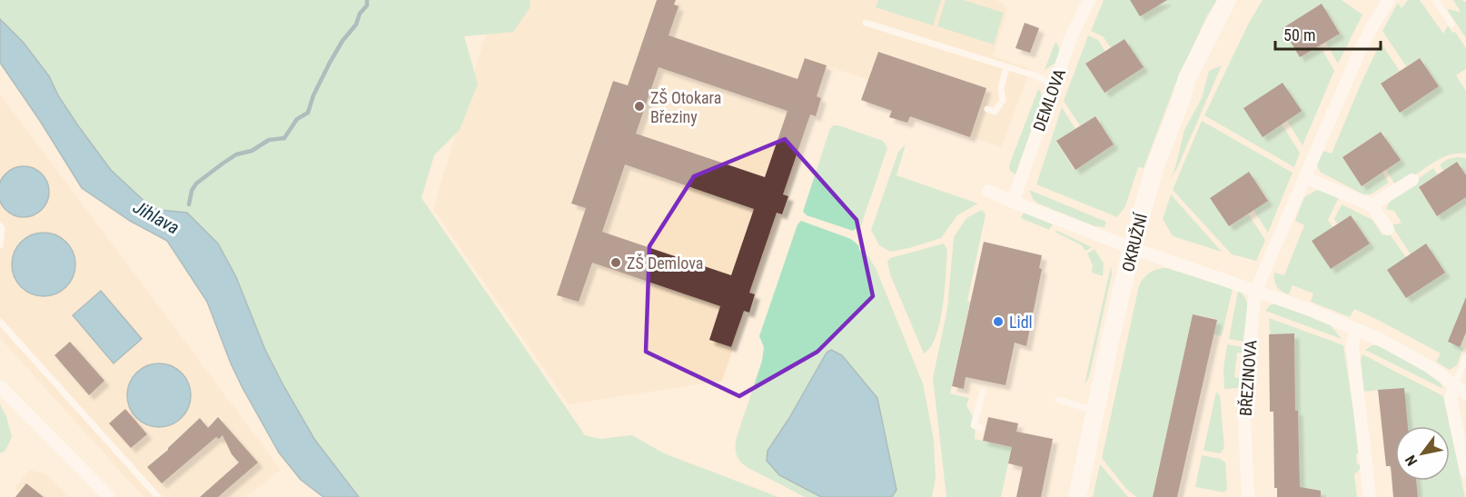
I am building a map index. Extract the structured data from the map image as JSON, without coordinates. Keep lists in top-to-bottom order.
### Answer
{
  "streets": {
    "street": ["DEMLOVA", "OKRUŽNÍ", "BŘEZINOVA"]
  },
  "water": ["Jihlava"],
  "places": ["ZŠ Otokara Březiny", "ZŠ Demlova", "Lidl"],
  "scale_bar": "50 m",
  "north": "bottom left"
}
